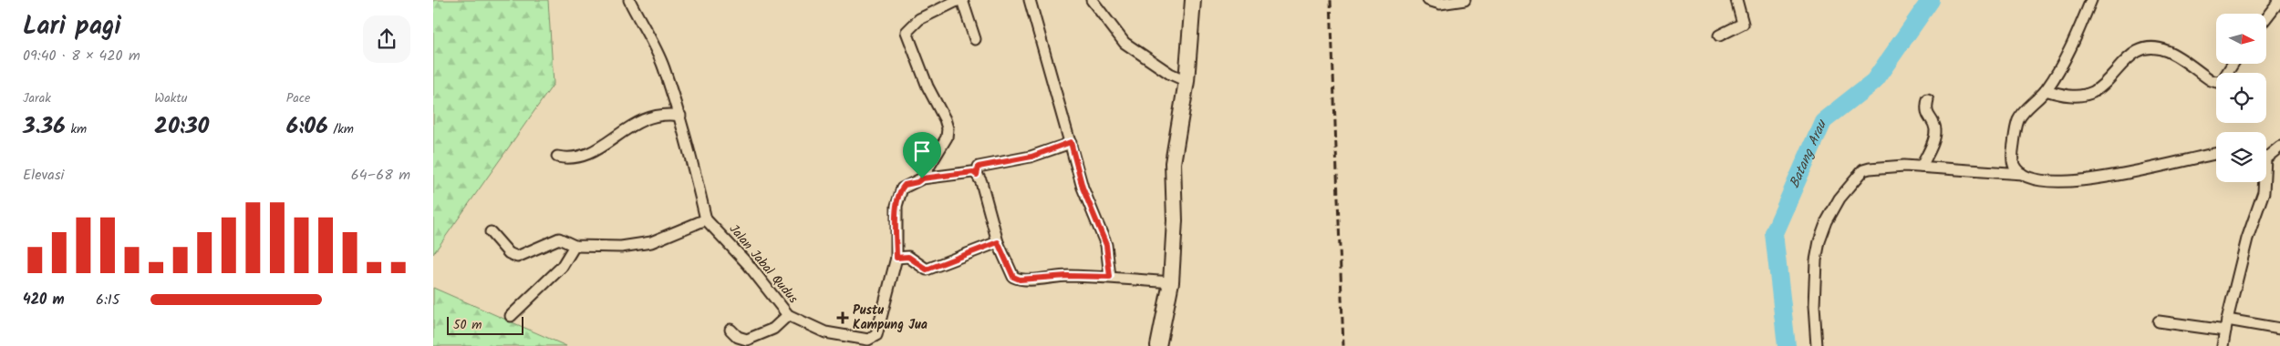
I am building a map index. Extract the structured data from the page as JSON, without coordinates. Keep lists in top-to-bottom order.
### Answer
{
  "streets": {
    "street": ["Jalan Jabal Qudus"]
  },
  "water": ["Batang Arau"],
  "places": {
    "health": ["Pustu Kampung Jua"]
  },
  "scale_bar": "50 m",
  "north": "right",
  "page": {
    "heading": ["Lari pagi", "09:40 · 8 × 420 m"],
    "stats": [
      ["Jarak", "3.36 km"],
      ["Waktu", "20:30"],
      ["Pace", "6:06 /km"]
    ],
    "chart": ["Elevasi", "64–68 m"],
    "list": [
      {
        "name": "420 m",
        "note": "6:15"
      }
    ],
    "scale": "50 m"
  }
}
